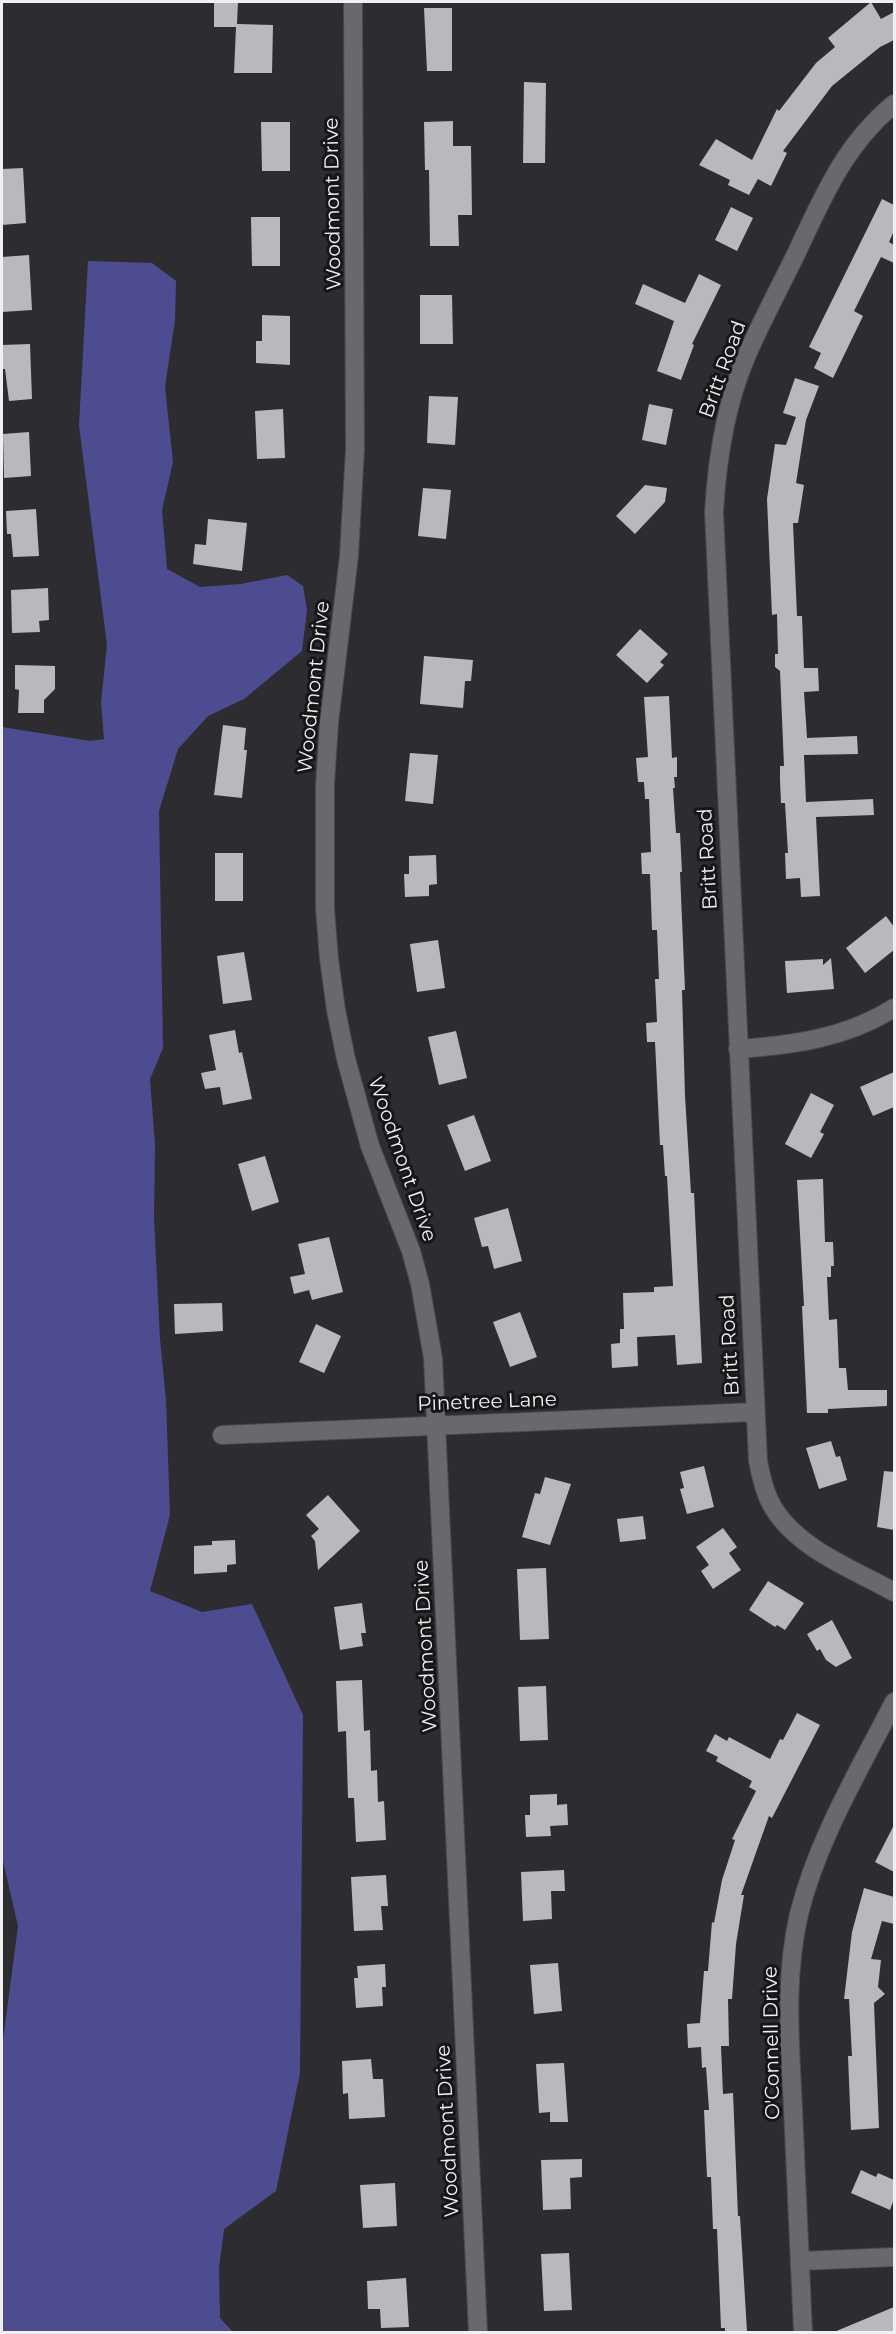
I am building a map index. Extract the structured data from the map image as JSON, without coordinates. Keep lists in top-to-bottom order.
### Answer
{
  "streets": {
    "street": [
      "Woodmont Drive",
      "Britt Road",
      "Pinetree Lane",
      "O'Connell Drive"
    ]
  },
  "crossings": [
    ["Woodmont Drive", "Pinetree Lane"],
    ["Britt Road", "Pinetree Lane"]
  ]
}
